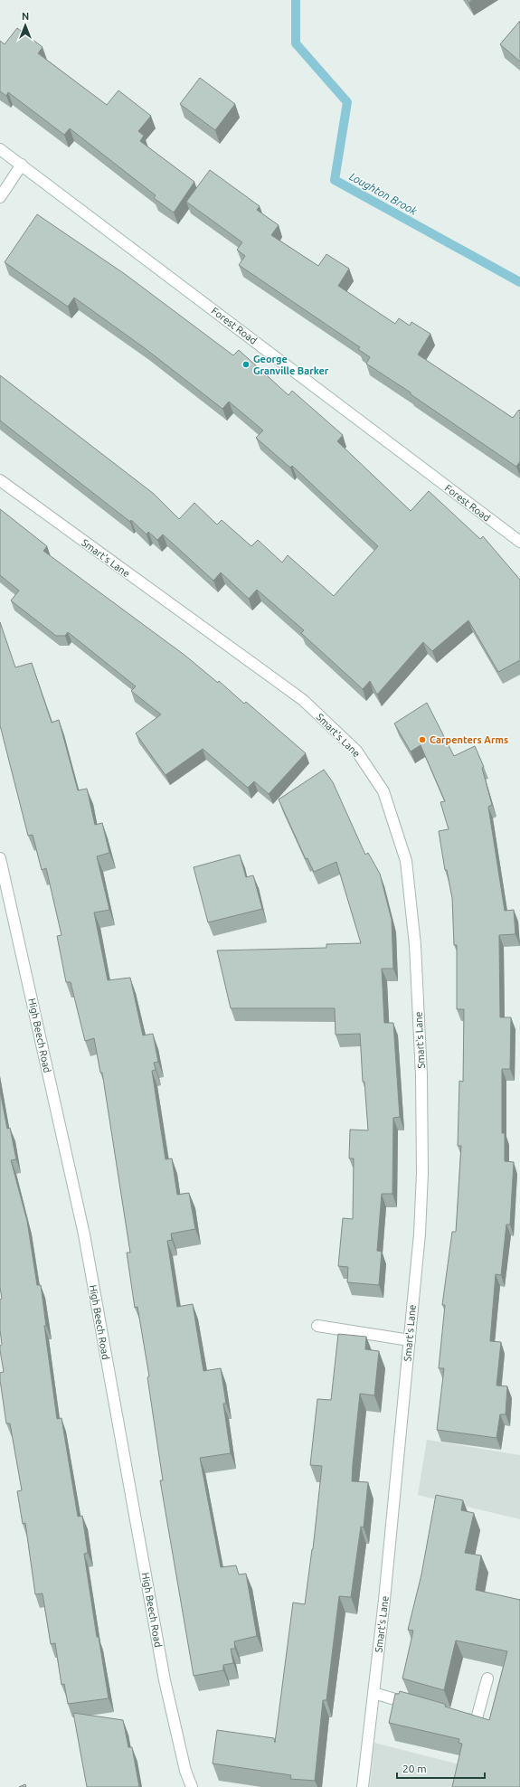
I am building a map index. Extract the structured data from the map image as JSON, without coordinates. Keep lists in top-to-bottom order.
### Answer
{
  "streets": {
    "street": ["Forest Road", "Smart's Lane", "High Beech Road"]
  },
  "water": ["Loughton Brook"],
  "places": ["George Granville Barker", "Carpenters Arms"],
  "scale_bar": "20 m",
  "north": "top"
}
